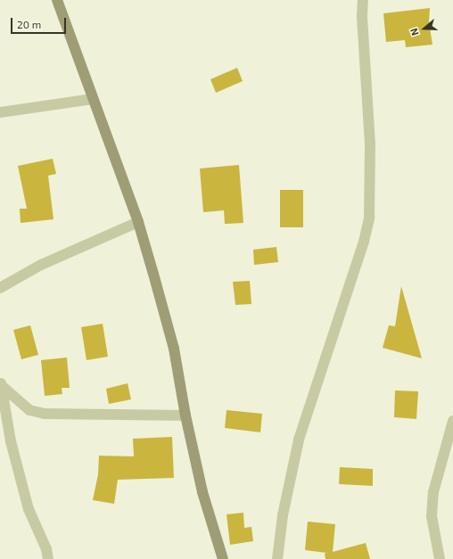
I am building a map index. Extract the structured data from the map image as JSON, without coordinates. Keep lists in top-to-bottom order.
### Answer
{
  "scale_bar": "20 m",
  "north": "left"
}
